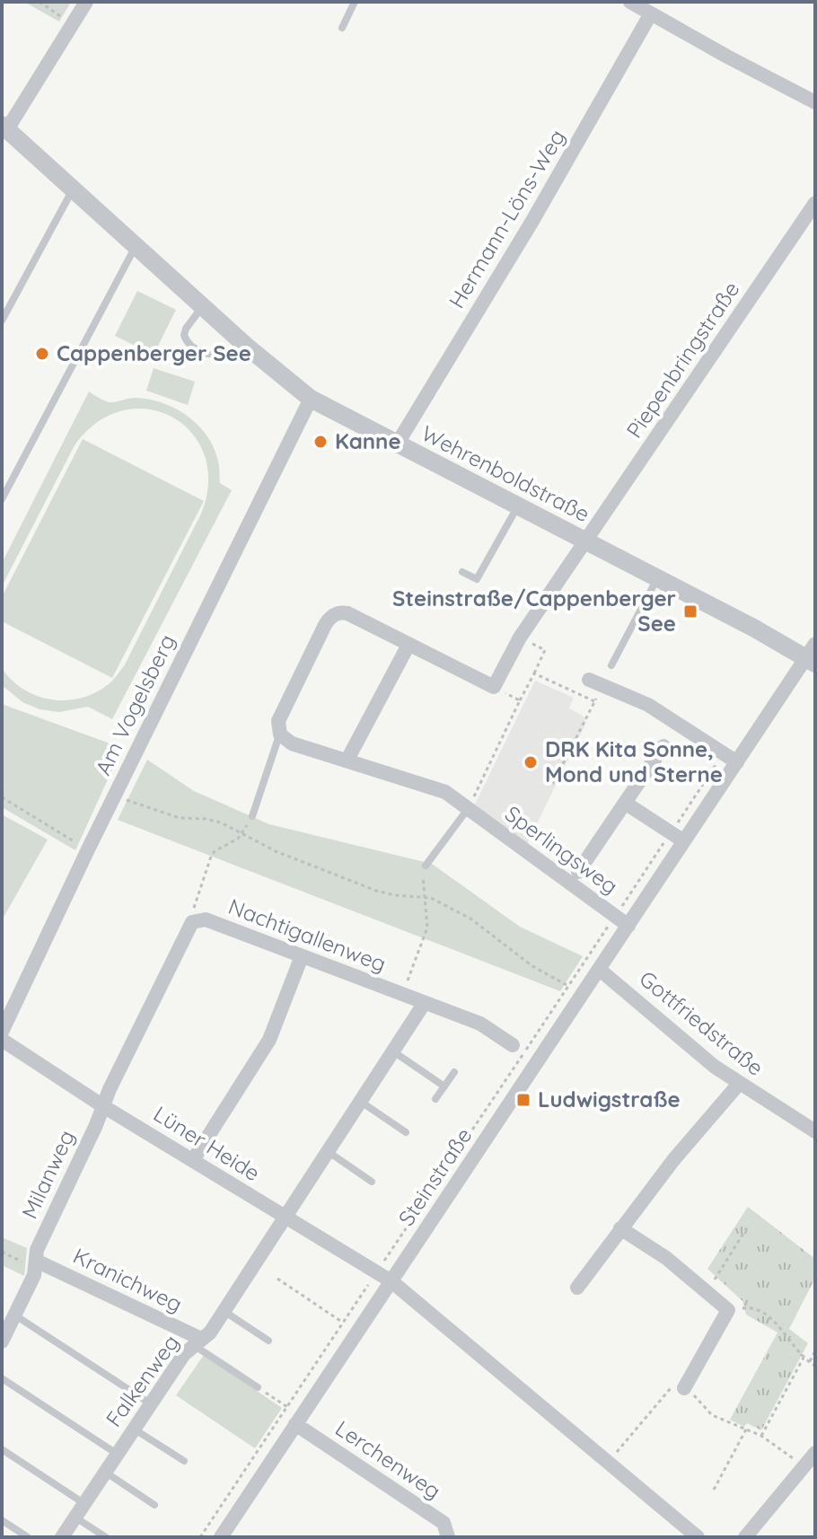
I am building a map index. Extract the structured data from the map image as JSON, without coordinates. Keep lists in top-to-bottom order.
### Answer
{
  "streets": {
    "street": [
      "Hermann-Löns-Weg",
      "Piepenbringstraße",
      "Wehrenboldstraße",
      "Am Vogelsberg",
      "Sperlingsweg",
      "Nachtigallenweg",
      "Gottfriedstraße",
      "Lüner Heide",
      "Milanweg",
      "Steinstraße",
      "Kranichweg",
      "Falkenweg",
      "Lerchenweg"
    ]
  },
  "crossings": [
    ["Hermann-Löns-Weg", "Wehrenboldstraße"],
    ["Piepenbringstraße", "Wehrenboldstraße"],
    ["Wehrenboldstraße", "Am Vogelsberg"],
    ["Wehrenboldstraße", "Steinstraße"],
    ["Sperlingsweg", "Steinstraße"],
    ["Nachtigallenweg", "Lüner Heide"],
    ["Nachtigallenweg", "Milanweg"],
    ["Nachtigallenweg", "Falkenweg"],
    ["Gottfriedstraße", "Steinstraße"],
    ["Lüner Heide", "Milanweg"],
    ["Lüner Heide", "Steinstraße"],
    ["Lüner Heide", "Falkenweg"],
    ["Milanweg", "Kranichweg"],
    ["Steinstraße", "Lerchenweg"],
    ["Kranichweg", "Falkenweg"]
  ],
  "places": {
    "other": ["Cappenberger See", "Kanne", "DRK Kita Sonne, Mond und Sterne"],
    "transit": ["Steinstraße/Cappenberger See", "Ludwigstraße"]
  }
}
